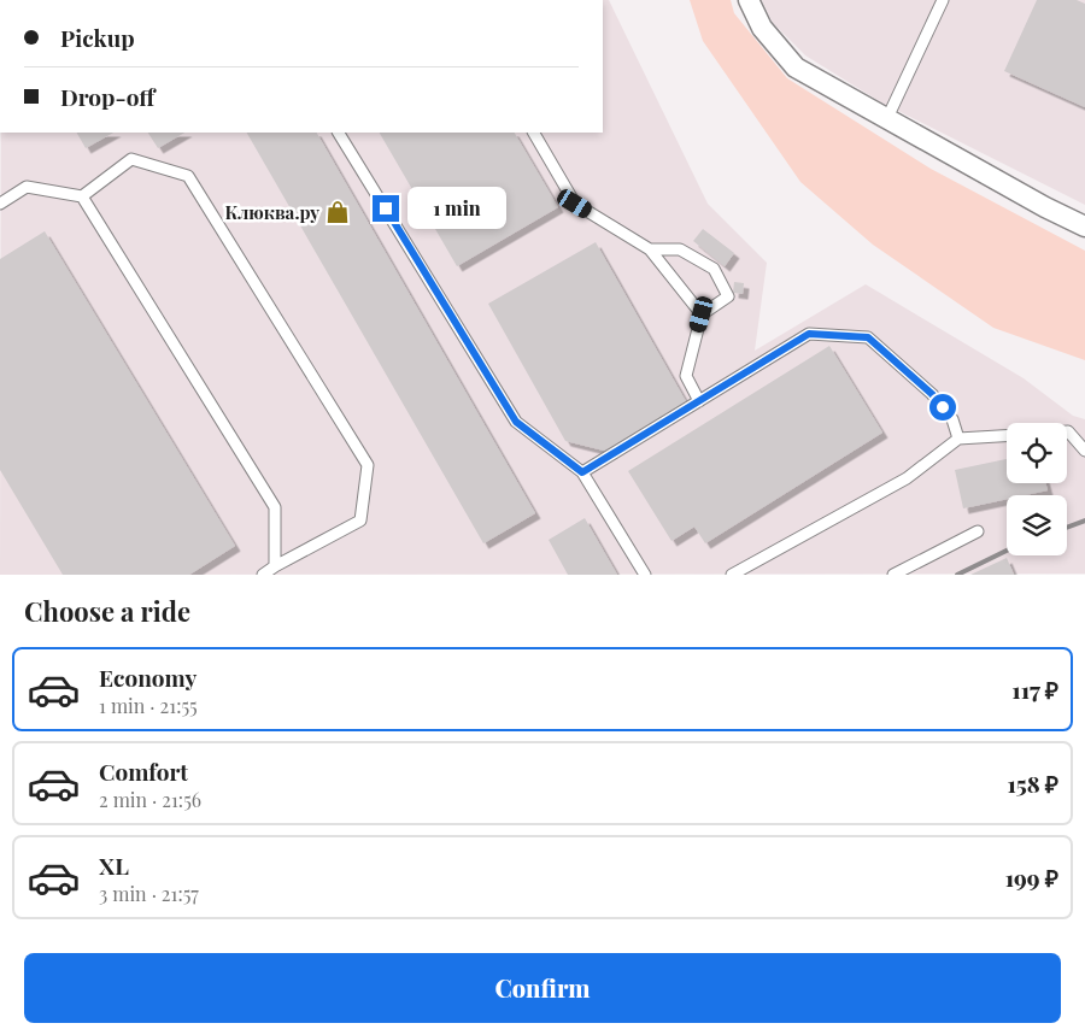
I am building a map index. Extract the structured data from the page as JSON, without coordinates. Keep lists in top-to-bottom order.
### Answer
{
  "places": {
    "shop": ["Клюква.ру"]
  },
  "page": {
    "banner": ["Pickup", "Drop-off"],
    "bubble": "1 min",
    "heading": "Choose a ride",
    "list": [
      {
        "name": "Economy",
        "note": "1 min · 21:55",
        "value": "117 ₽"
      },
      {
        "name": "Comfort",
        "note": "2 min · 21:56",
        "value": "158 ₽"
      },
      {
        "name": "XL",
        "note": "3 min · 21:57",
        "value": "199 ₽"
      }
    ],
    "buttons": "Confirm"
  }
}
